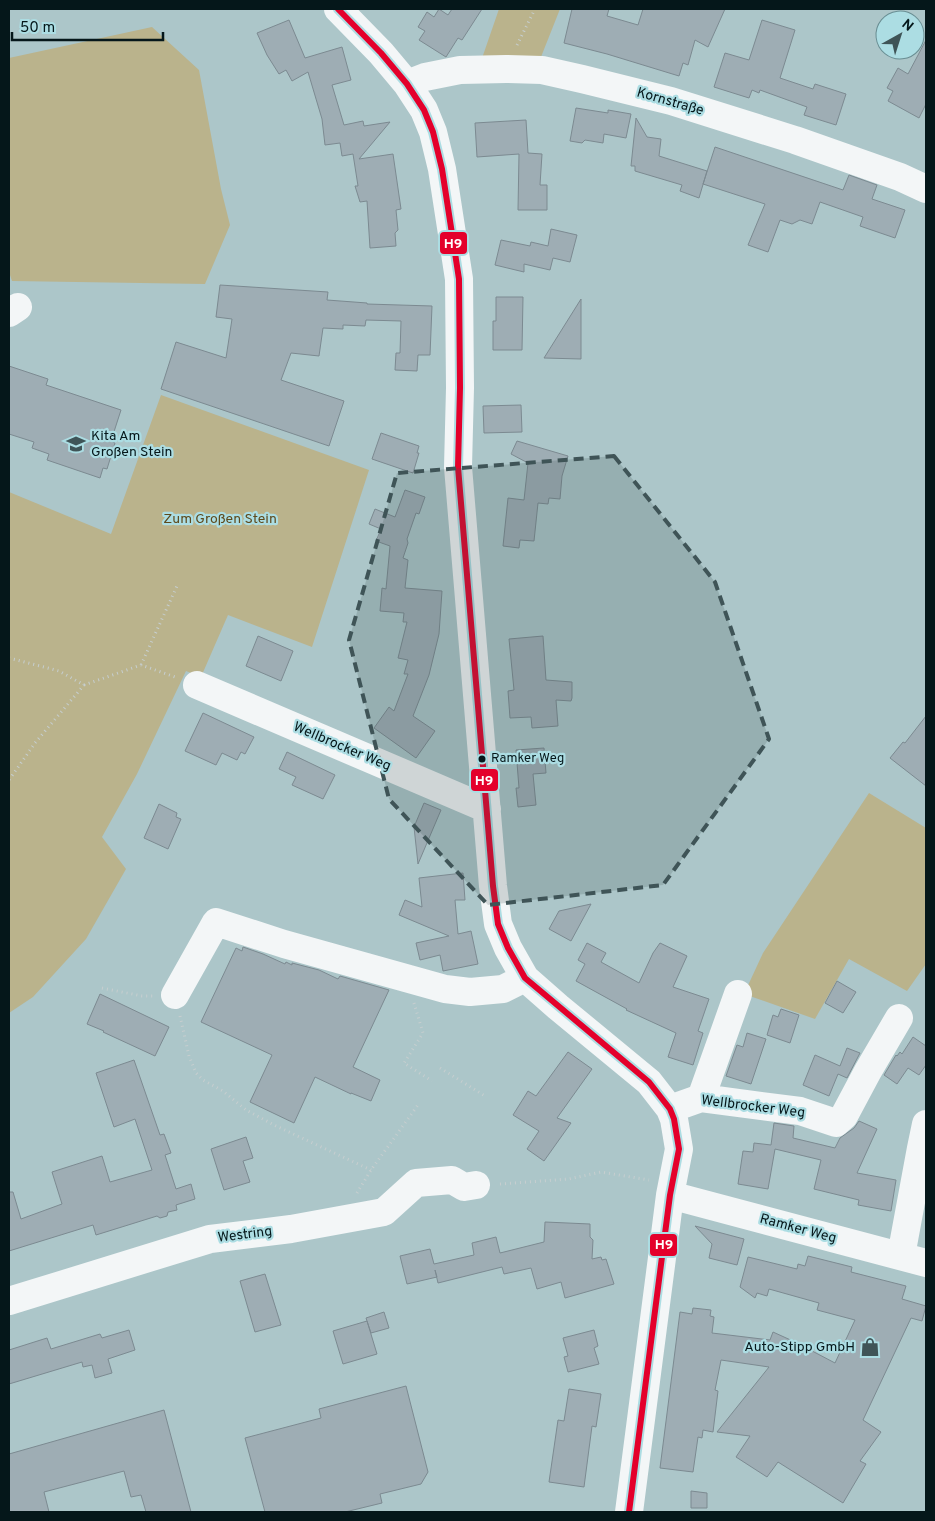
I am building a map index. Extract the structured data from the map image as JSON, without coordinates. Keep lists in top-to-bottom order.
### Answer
{
  "streets": {
    "street": [
      "Kornstraße",
      "Wellbrocker Weg",
      "Ramker Weg",
      "Westring"
    ]
  },
  "parks": ["Zum Großen Stein"],
  "places": {
    "school or university": ["Kita Am Großen Stein"],
    "other": ["Ramker Weg"],
    "shop": ["Auto-Stipp GmbH"]
  },
  "lines": ["transit line H9"],
  "scale_bar": "50 m",
  "north": "top right"
}
